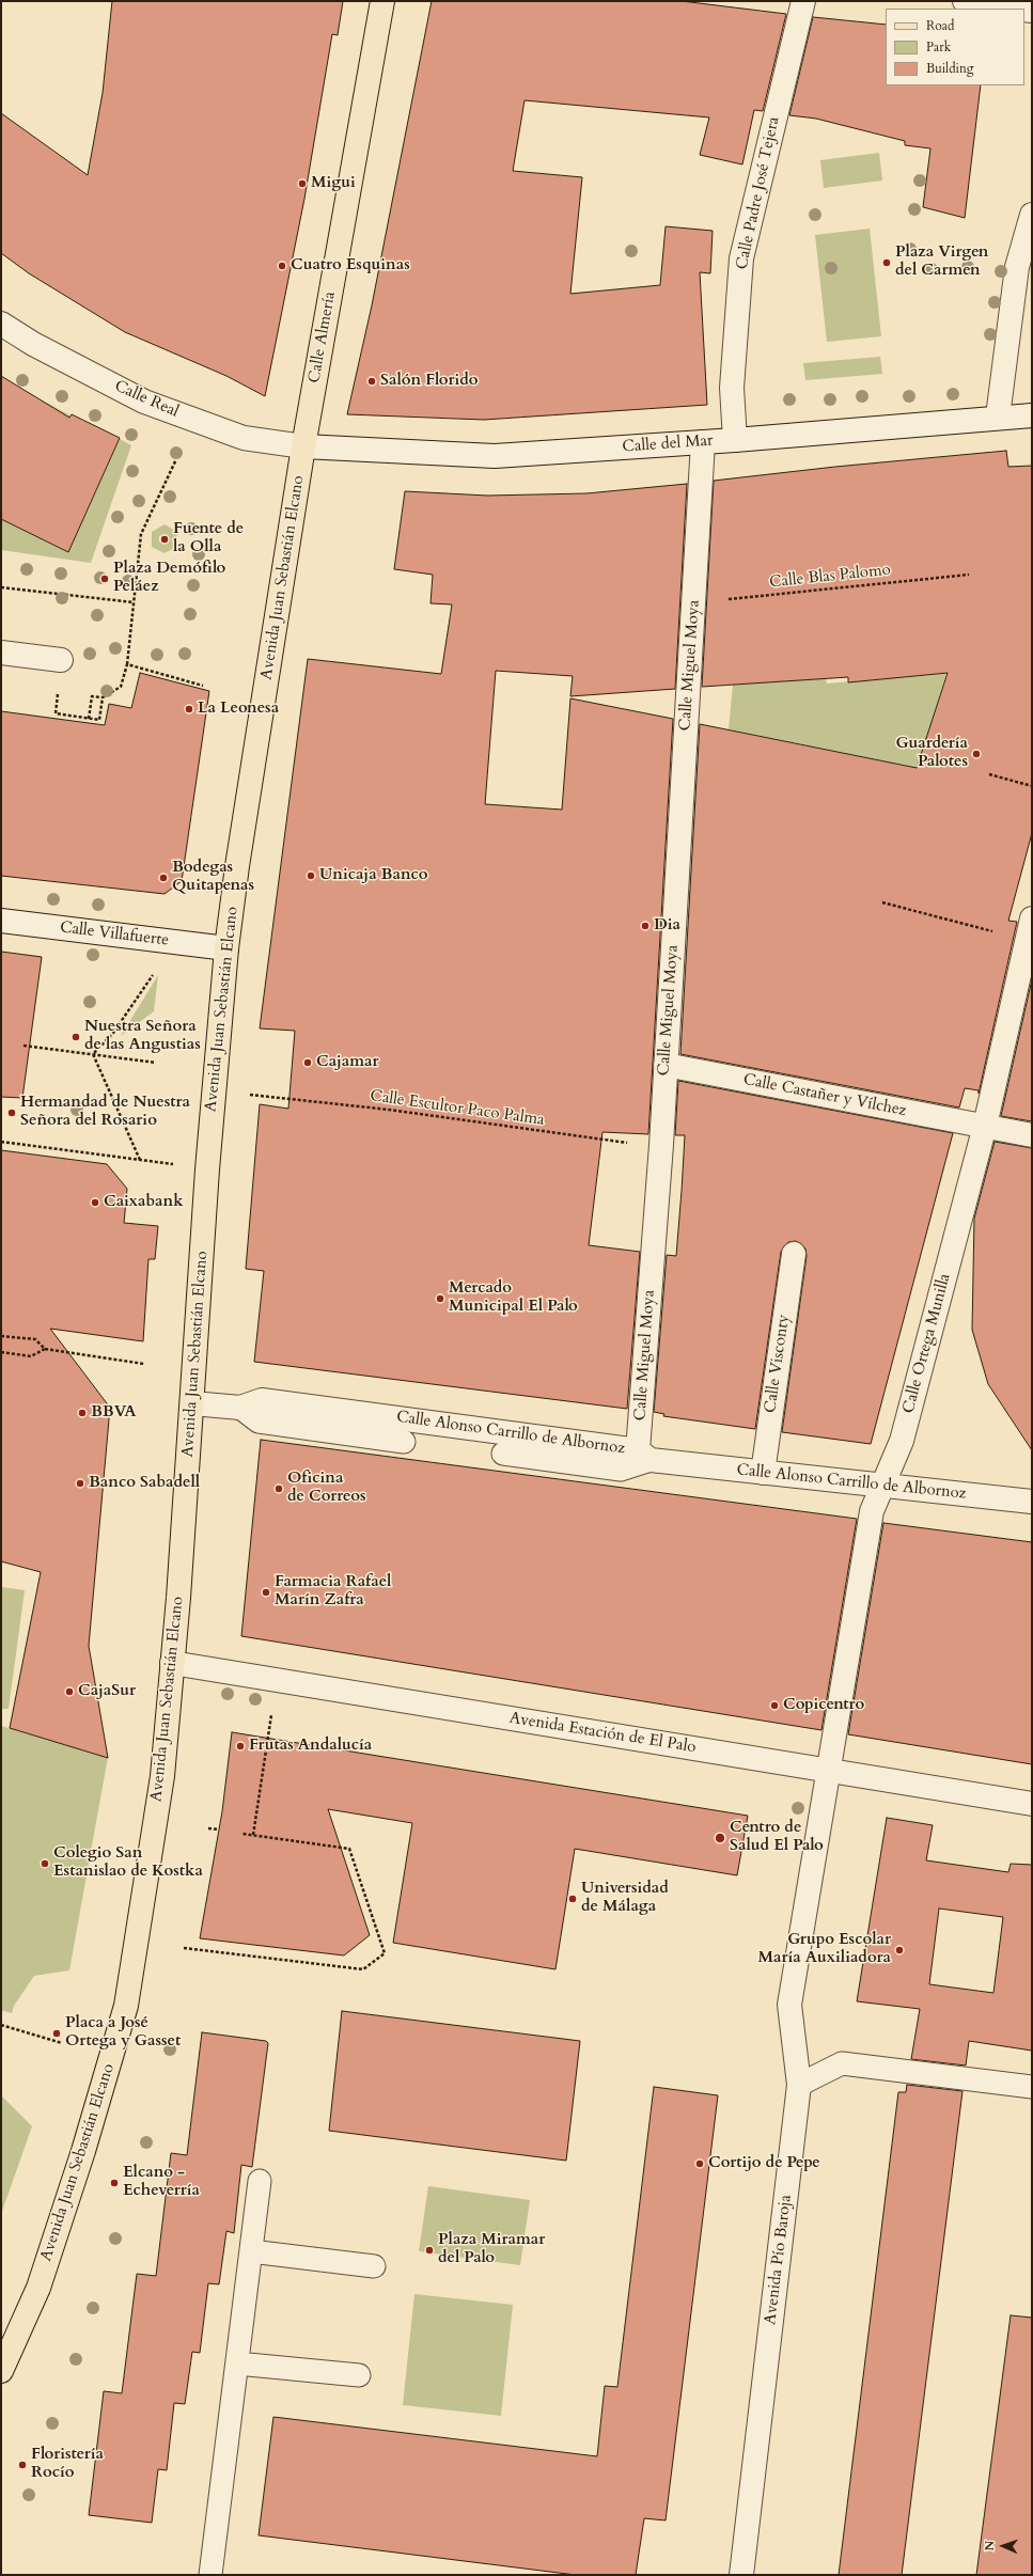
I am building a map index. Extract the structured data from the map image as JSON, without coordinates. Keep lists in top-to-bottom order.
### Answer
{
  "streets": {
    "main road": ["Calle Almería", "Avenida Juan Sebastián Elcano"],
    "street": [
      "Calle Padre José Tejera",
      "Calle Real",
      "Calle del Mar",
      "Calle Miguel Moya",
      "Calle Villafuerte",
      "Calle Castañer y Vílchez",
      "Calle Ortega Munilla",
      "Calle Visconty",
      "Calle Alonso Carrillo de Albornoz",
      "Avenida Estación de El Palo",
      "Avenida Pío Baroja"
    ],
    "path": ["Calle Blas Palomo", "Calle Escultor Paco Palma"]
  },
  "crossings": [
    ["Calle Padre José Tejera", "Calle del Mar"],
    ["Calle Almería", "Calle Real"],
    ["Calle Almería", "Calle del Mar"],
    ["Calle Almería", "Avenida Juan Sebastián Elcano"],
    ["Calle Real", "Calle del Mar"],
    ["Calle Real", "Avenida Juan Sebastián Elcano"],
    ["Calle del Mar", "Avenida Juan Sebastián Elcano"],
    ["Calle del Mar", "Calle Miguel Moya"],
    ["Calle Blas Palomo", "Calle Miguel Moya"],
    ["Avenida Juan Sebastián Elcano", "Calle Villafuerte"],
    ["Avenida Juan Sebastián Elcano", "Calle Alonso Carrillo de Albornoz"],
    ["Avenida Juan Sebastián Elcano", "Avenida Estación de El Palo"],
    ["Calle Miguel Moya", "Calle Castañer y Vílchez"],
    ["Calle Miguel Moya", "Calle Escultor Paco Palma"],
    ["Calle Miguel Moya", "Calle Alonso Carrillo de Albornoz"],
    ["Calle Castañer y Vílchez", "Calle Ortega Munilla"],
    ["Calle Ortega Munilla", "Calle Alonso Carrillo de Albornoz"],
    ["Calle Ortega Munilla", "Avenida Estación de El Palo"],
    ["Calle Ortega Munilla", "Avenida Pío Baroja"],
    ["Calle Visconty", "Calle Alonso Carrillo de Albornoz"],
    ["Avenida Estación de El Palo", "Avenida Pío Baroja"]
  ],
  "places": [
    "Migui",
    "Plaza Virgen del Carmen",
    "Cuatro Esquinas",
    "Salón Florido",
    "Fuente de la Olla",
    "Plaza Demófilo Peláez",
    "La Leonesa",
    "Guardería Palotes",
    "Unicaja Banco",
    "Bodegas Quitapenas",
    "Dia",
    "Nuestra Señora de las Angustias",
    "Cajamar",
    "Hermandad de Nuestra Señora del Rosario",
    "Caixabank",
    "Mercado Municipal El Palo",
    "BBVA",
    "Banco Sabadell",
    "Oficina de Correos",
    "Farmacia Rafael Marín Zafra",
    "CajaSur",
    "Copicentro",
    "Frutas Andalucía",
    "Centro de Salud El Palo",
    "Colegio San Estanislao de Kostka",
    "Universidad de Málaga",
    "Grupo Escolar María Auxiliadora",
    "Placa a José Ortega y Gasset",
    "Cortijo de Pepe",
    "Elcano - Echeverría",
    "Plaza Miramar del Palo",
    "Floristería Rocío"
  ],
  "legend": ["Road", "Park", "Building"],
  "north": "left"
}
